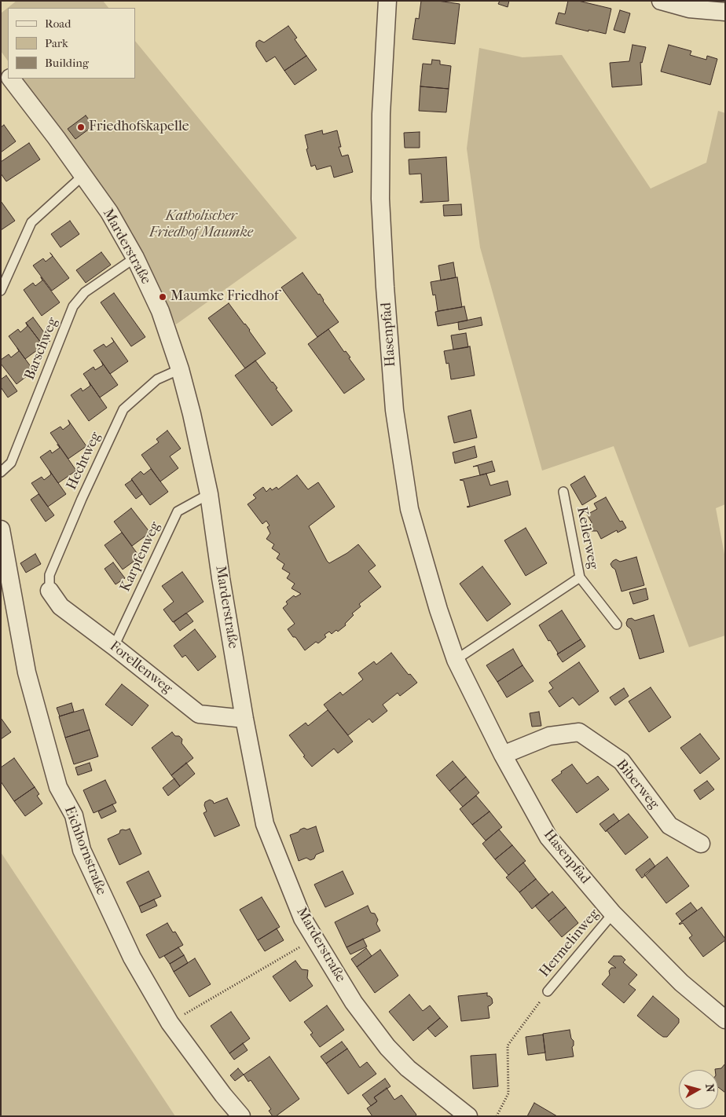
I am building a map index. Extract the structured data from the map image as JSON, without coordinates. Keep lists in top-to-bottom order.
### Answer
{
  "streets": {
    "street": [
      "Marderstraße",
      "Hasenpfad",
      "Forellenweg",
      "Biberweg",
      "Eichhornstraße"
    ],
    "lane": [
      "Barschweg",
      "Hechtweg",
      "Keilerweg",
      "Karpfenweg",
      "Hermelinweg"
    ]
  },
  "crossings": [
    ["Marderstraße", "Barschweg"],
    ["Marderstraße", "Hechtweg"],
    ["Marderstraße", "Karpfenweg"],
    ["Marderstraße", "Forellenweg"],
    ["Hasenpfad", "Biberweg"],
    ["Hasenpfad", "Hermelinweg"],
    ["Hechtweg", "Forellenweg"],
    ["Karpfenweg", "Forellenweg"]
  ],
  "parks": ["Katholischer Friedhof Maumke"],
  "places": ["Friedhofskapelle", "Maumke Friedhof"],
  "legend": ["Road", "Park", "Building"],
  "north": "right"
}
